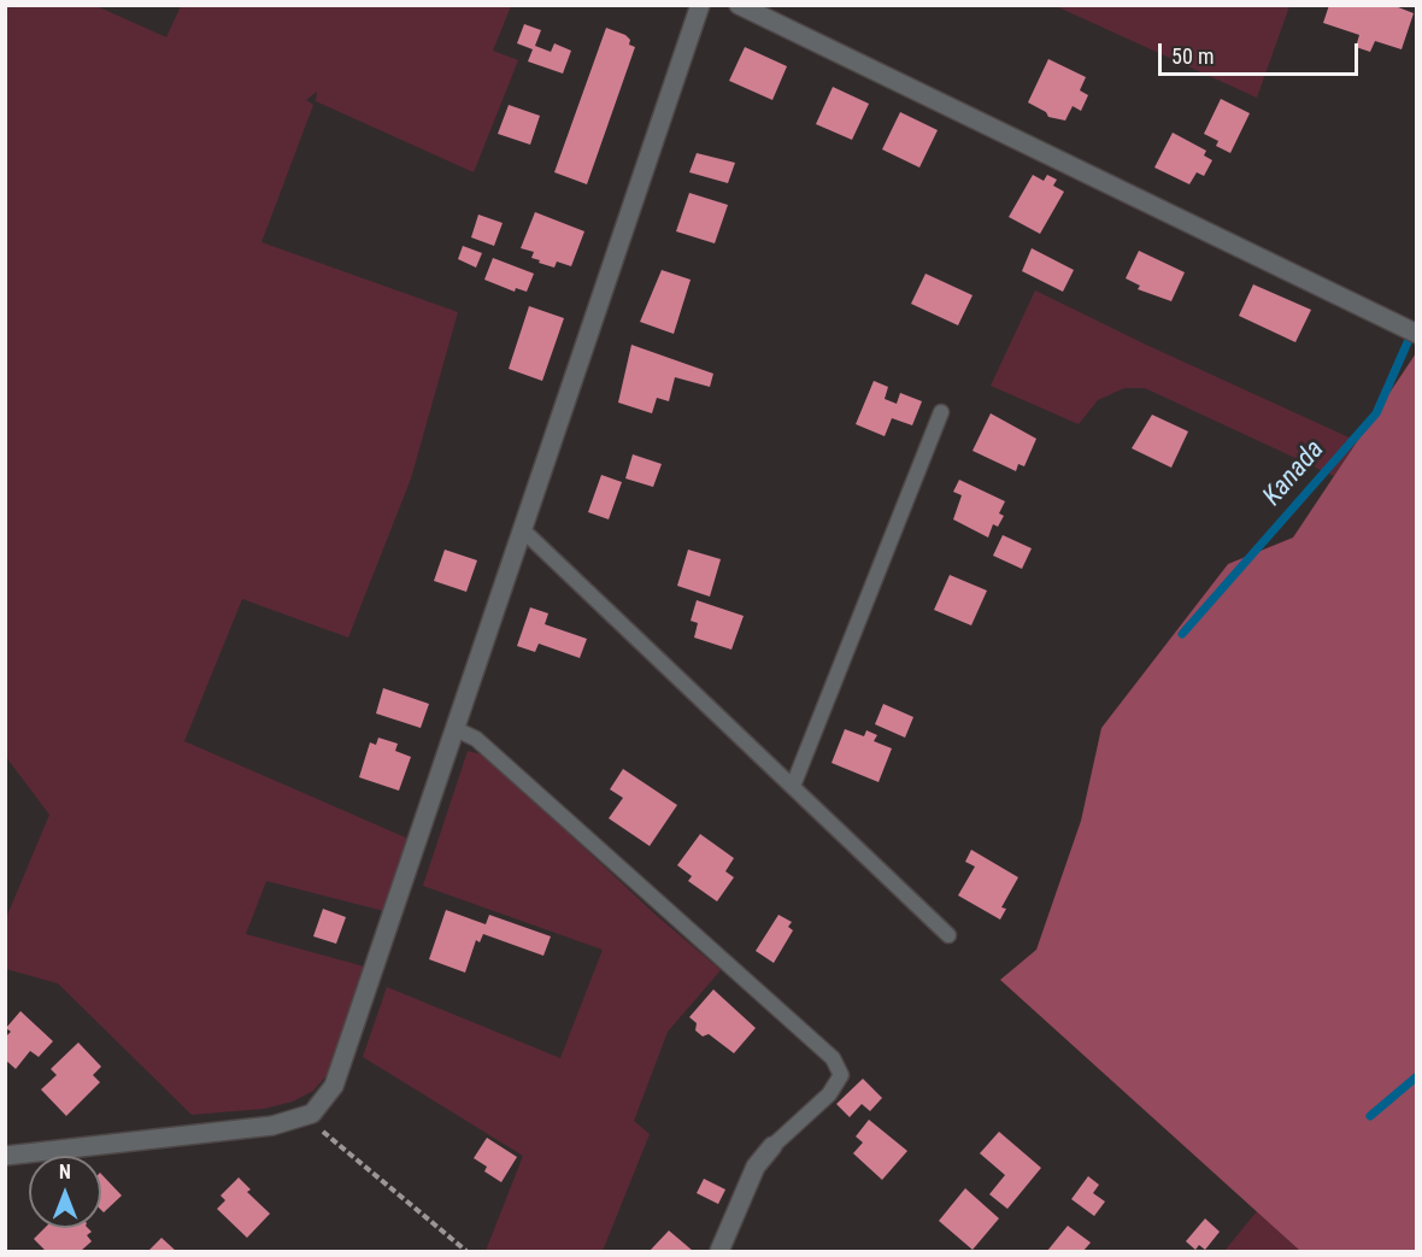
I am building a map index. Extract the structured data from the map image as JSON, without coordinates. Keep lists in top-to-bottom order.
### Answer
{
  "water": ["Kanada"],
  "scale_bar": "50 m",
  "north": "top"
}
